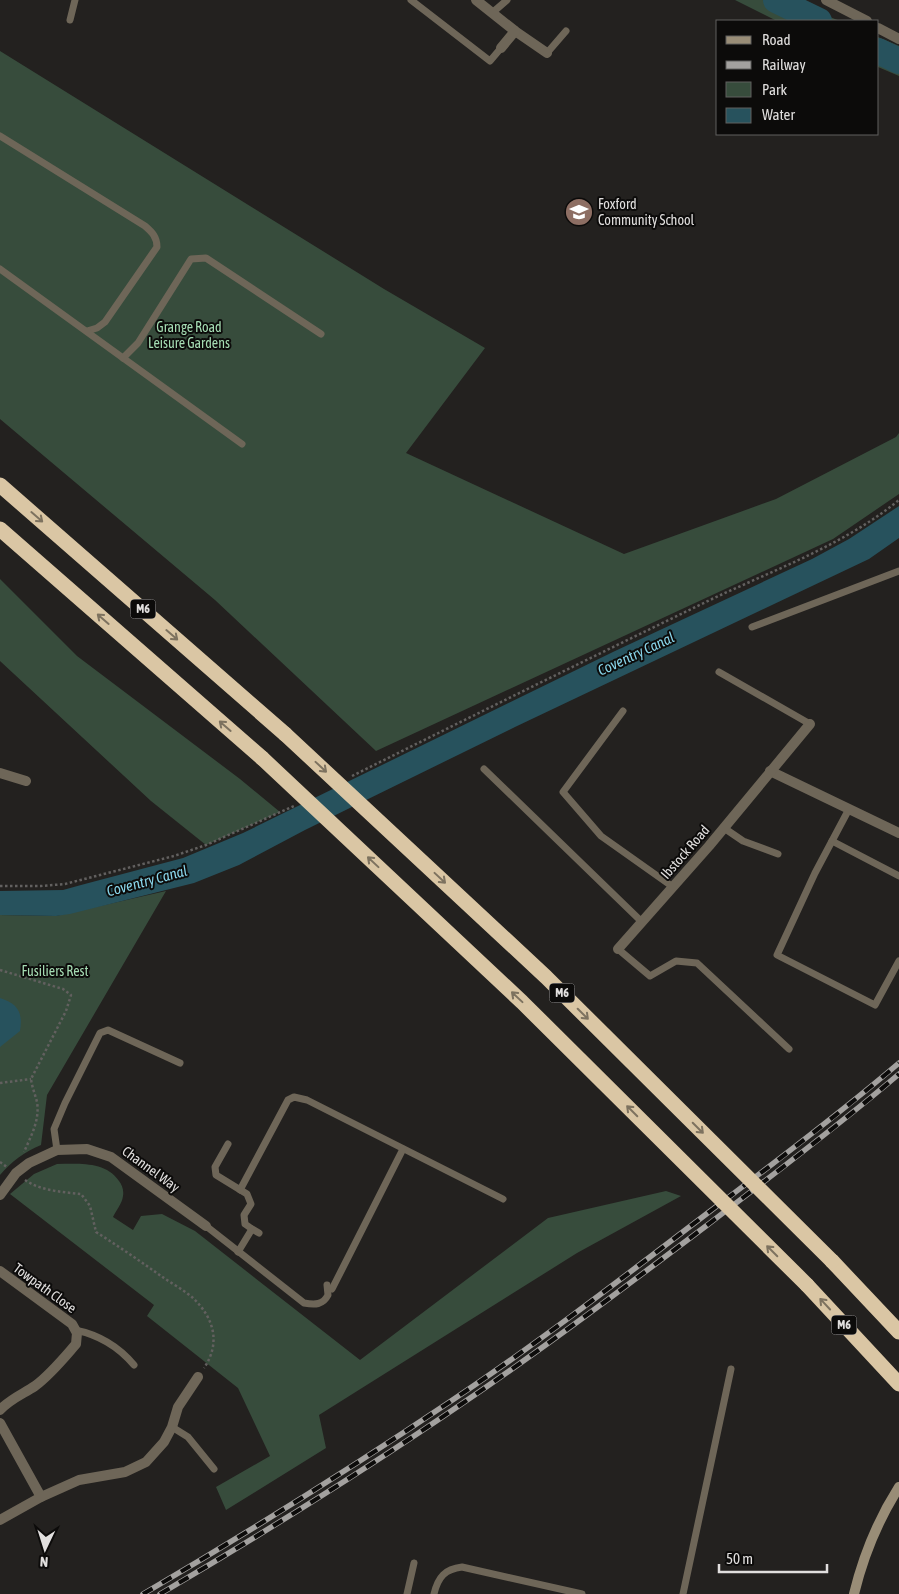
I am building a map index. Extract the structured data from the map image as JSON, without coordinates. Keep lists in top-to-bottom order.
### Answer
{
  "streets": {
    "highway": ["M6"],
    "street": ["Ibstock Road", "Channel Way", "Towpath Close"]
  },
  "water": ["Coventry Canal"],
  "parks": ["Grange Road Leisure Gardens", "Fusiliers Rest"],
  "places": {
    "school or university": ["Foxford Community School"]
  },
  "legend": [
    "Road",
    "Railway",
    "Park",
    "Water"
  ],
  "scale_bar": "50 m",
  "north": "bottom"
}
